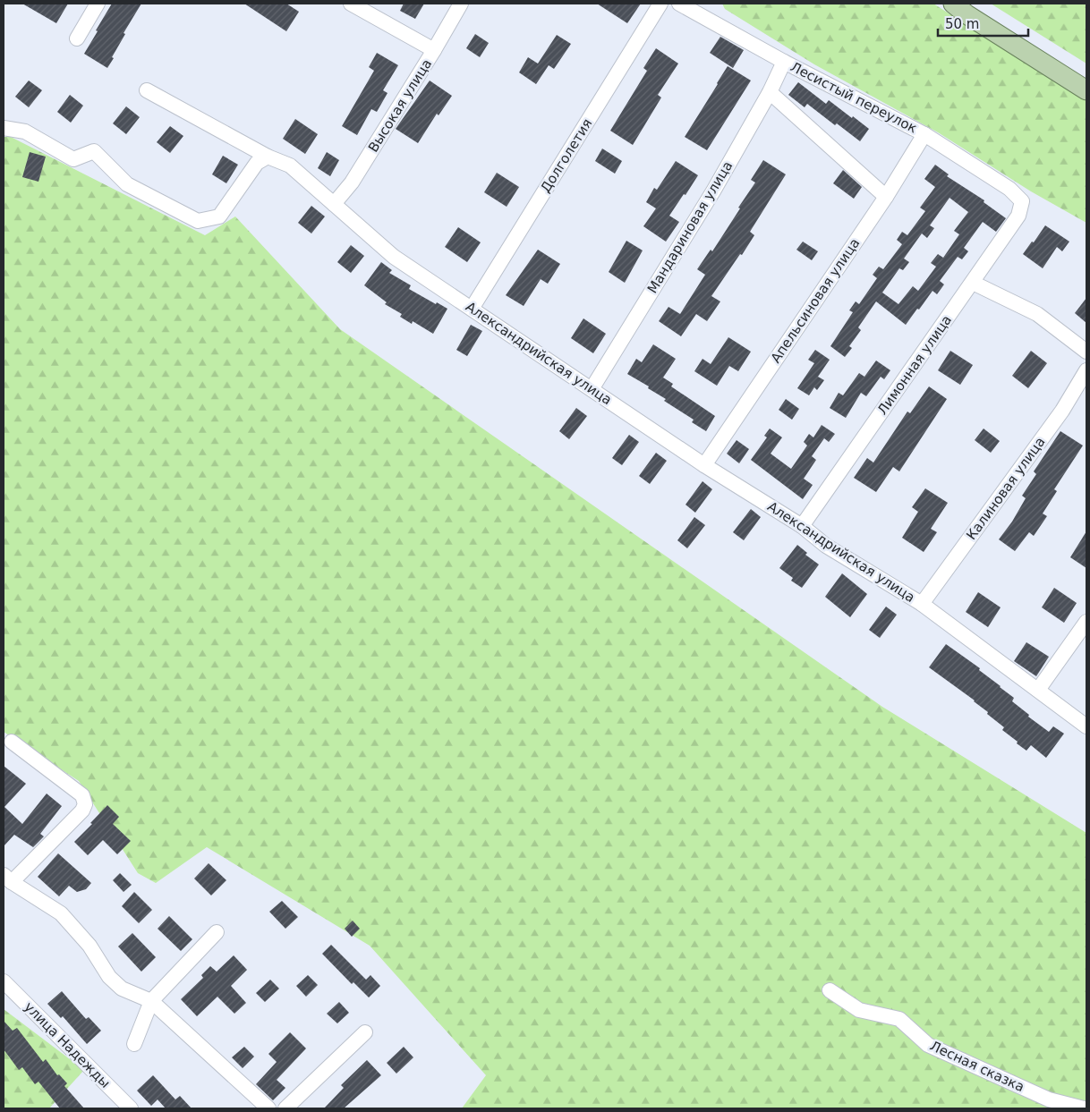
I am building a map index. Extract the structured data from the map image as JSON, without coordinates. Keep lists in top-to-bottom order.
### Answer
{
  "streets": {
    "street": [
      "Лесистый переулок",
      "Высокая улица",
      "Долголетия",
      "Мандариновая улица",
      "Апельсиновая улица",
      "Александрийская улица",
      "Лимонная улица",
      "Калиновая улица",
      "улица Надежды",
      "Лесная сказка"
    ]
  },
  "crossings": [
    ["Лесистый переулок", "Мандариновая улица"],
    ["Лесистый переулок", "Апельсиновая улица"],
    ["Лесистый переулок", "Лимонная улица"],
    ["Высокая улица", "Александрийская улица"],
    ["Долголетия", "Александрийская улица"],
    ["Мандариновая улица", "Александрийская улица"],
    ["Апельсиновая улица", "Александрийская улица"],
    ["Александрийская улица", "Лимонная улица"],
    ["Александрийская улица", "Калиновая улица"]
  ],
  "scale_bar": "50 m"
}
